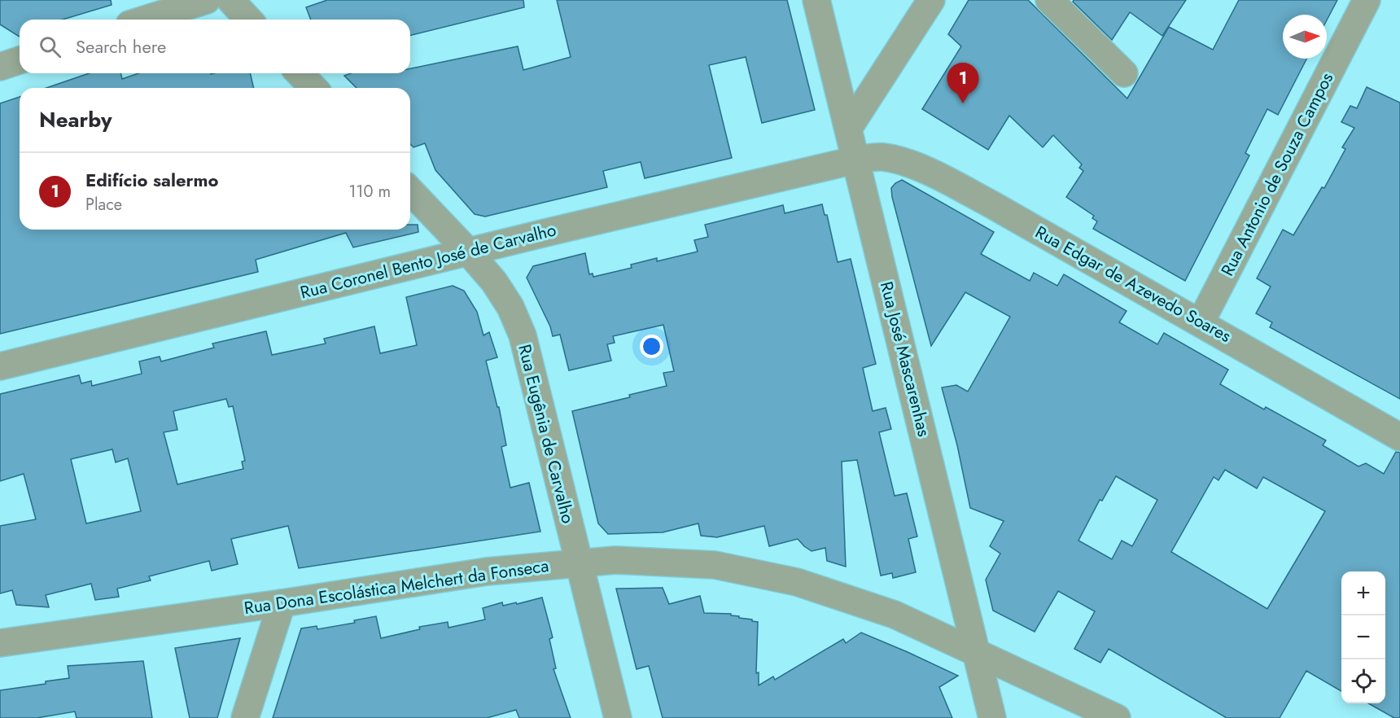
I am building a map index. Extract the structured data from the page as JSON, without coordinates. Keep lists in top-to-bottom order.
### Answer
{
  "streets": {
    "street": [
      "Rua Antonio de Souza Campos",
      "Rua Coronel Bento José de Carvalho",
      "Rua Edgar de Azevedo Soares",
      "Rua José Mascarenhas",
      "Rua Eugênia de Carvalho",
      "Rua Dona Escolástica Melchert da Fonseca"
    ]
  },
  "crossings": [
    ["Rua Antonio de Souza Campos", "Rua Edgar de Azevedo Soares"],
    ["Rua Coronel Bento José de Carvalho", "Rua Edgar de Azevedo Soares"],
    ["Rua Coronel Bento José de Carvalho", "Rua José Mascarenhas"],
    ["Rua Coronel Bento José de Carvalho", "Rua Eugênia de Carvalho"],
    ["Rua Edgar de Azevedo Soares", "Rua José Mascarenhas"],
    ["Rua José Mascarenhas", "Rua Dona Escolástica Melchert da Fonseca"],
    ["Rua Eugênia de Carvalho", "Rua Dona Escolástica Melchert da Fonseca"]
  ],
  "north": "right",
  "page": {
    "search": "Search here",
    "pins": "1",
    "heading": "Nearby",
    "list": [
      {
        "mark": "1",
        "name": "Edifício salermo",
        "note": "Place",
        "value": "110 m"
      }
    ],
    "map_buttons": ["+", "−"]
  }
}
